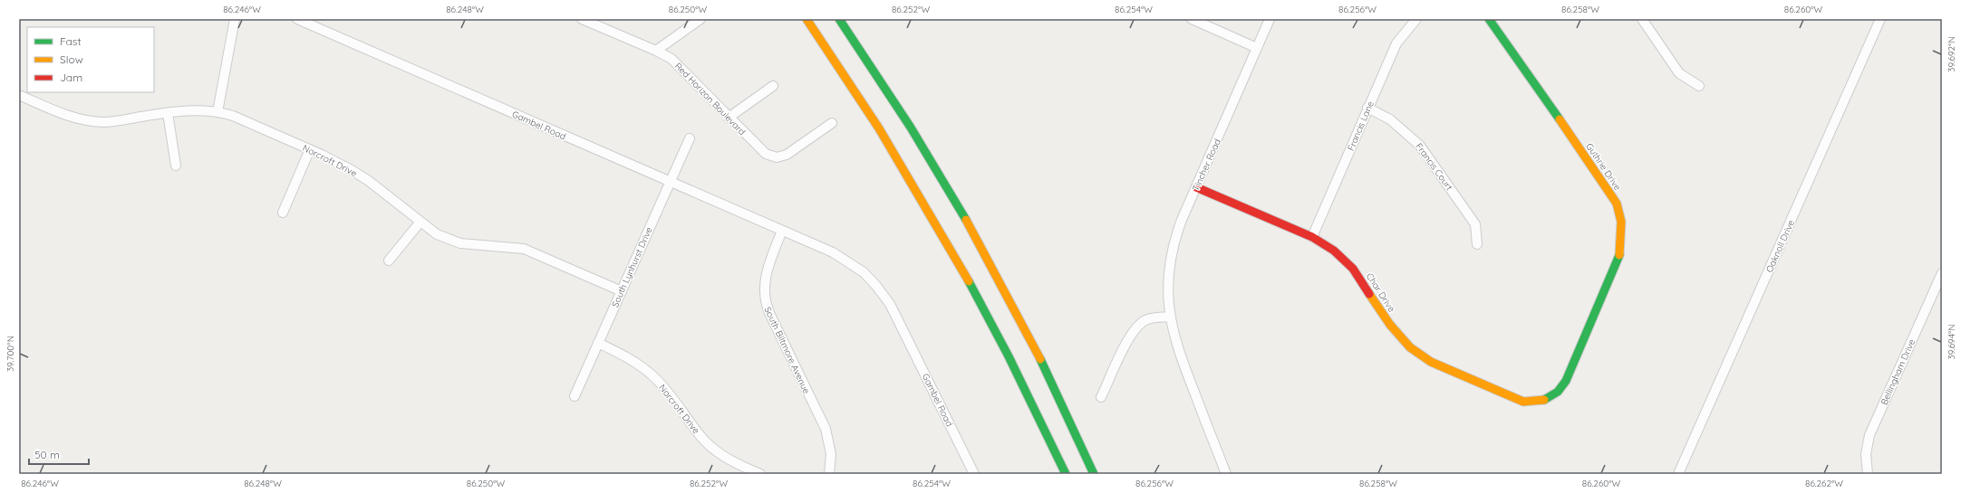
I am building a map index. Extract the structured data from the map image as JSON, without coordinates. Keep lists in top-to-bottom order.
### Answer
{
  "streets": {
    "main road": ["Guthrie Drive", "Char Drive"],
    "street": [
      "Red Horizon Boulevard",
      "Gambel Road",
      "Francis Lane",
      "Norcroft Drive",
      "Tincher Road",
      "Francis Court",
      "Oaknoll Drive",
      "South Lynhurst Drive",
      "South Biltmore Avenue",
      "Bellingham Drive"
    ]
  },
  "crossings": [
    ["Gambel Road", "South Lynhurst Drive"],
    ["Gambel Road", "South Biltmore Avenue"],
    ["Francis Lane", "Francis Court"],
    ["Francis Lane", "Char Drive"],
    ["Norcroft Drive", "South Lynhurst Drive"],
    ["Tincher Road", "Char Drive"],
    ["Guthrie Drive", "Char Drive"]
  ],
  "legend": ["Fast", "Slow", "Jam"],
  "scale_bar": "50 m",
  "coordinates": [
    "86.246°W",
    "86.248°W",
    "86.250°W",
    "86.252°W",
    "86.254°W",
    "86.256°W",
    "86.258°W",
    "86.260°W",
    "39.692°N",
    "39.694°N",
    "39.700°N",
    "86.262°W"
  ]
}
